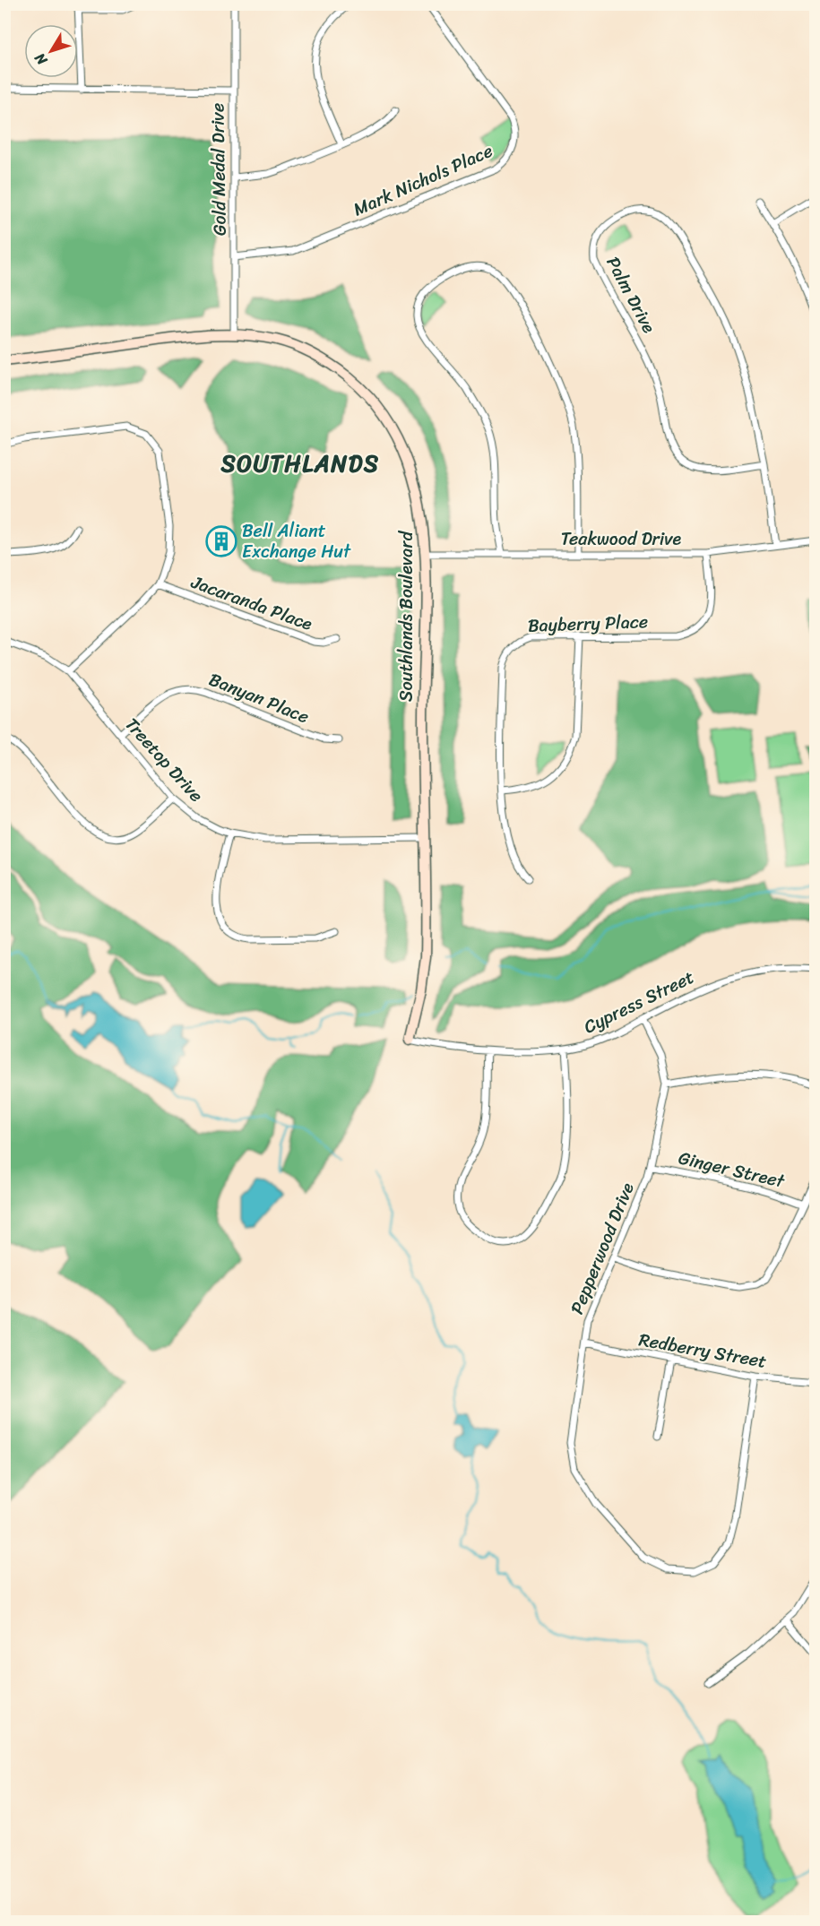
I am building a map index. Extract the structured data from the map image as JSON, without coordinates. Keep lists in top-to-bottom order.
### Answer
{
  "streets": {
    "main road": ["Southlands Boulevard"],
    "street": [
      "Gold Medal Drive",
      "Mark Nichols Place",
      "Palm Drive",
      "Teakwood Drive",
      "Jacaranda Place",
      "Bayberry Place",
      "Banyan Place",
      "Treetop Drive",
      "Cypress Street",
      "Ginger Street",
      "Pepperwood Drive",
      "Redberry Street"
    ]
  },
  "crossings": [
    ["Gold Medal Drive", "Mark Nichols Place"],
    ["Gold Medal Drive", "Southlands Boulevard"],
    ["Palm Drive", "Teakwood Drive"],
    ["Teakwood Drive", "Southlands Boulevard"],
    ["Teakwood Drive", "Bayberry Place"],
    ["Southlands Boulevard", "Treetop Drive"],
    ["Southlands Boulevard", "Cypress Street"],
    ["Banyan Place", "Treetop Drive"],
    ["Cypress Street", "Pepperwood Drive"],
    ["Ginger Street", "Pepperwood Drive"],
    ["Pepperwood Drive", "Redberry Street"]
  ],
  "districts": ["SOUTHLANDS"],
  "places": {
    "building": ["Bell Aliant Exchange Hut"]
  },
  "north": "bottom left"
}
